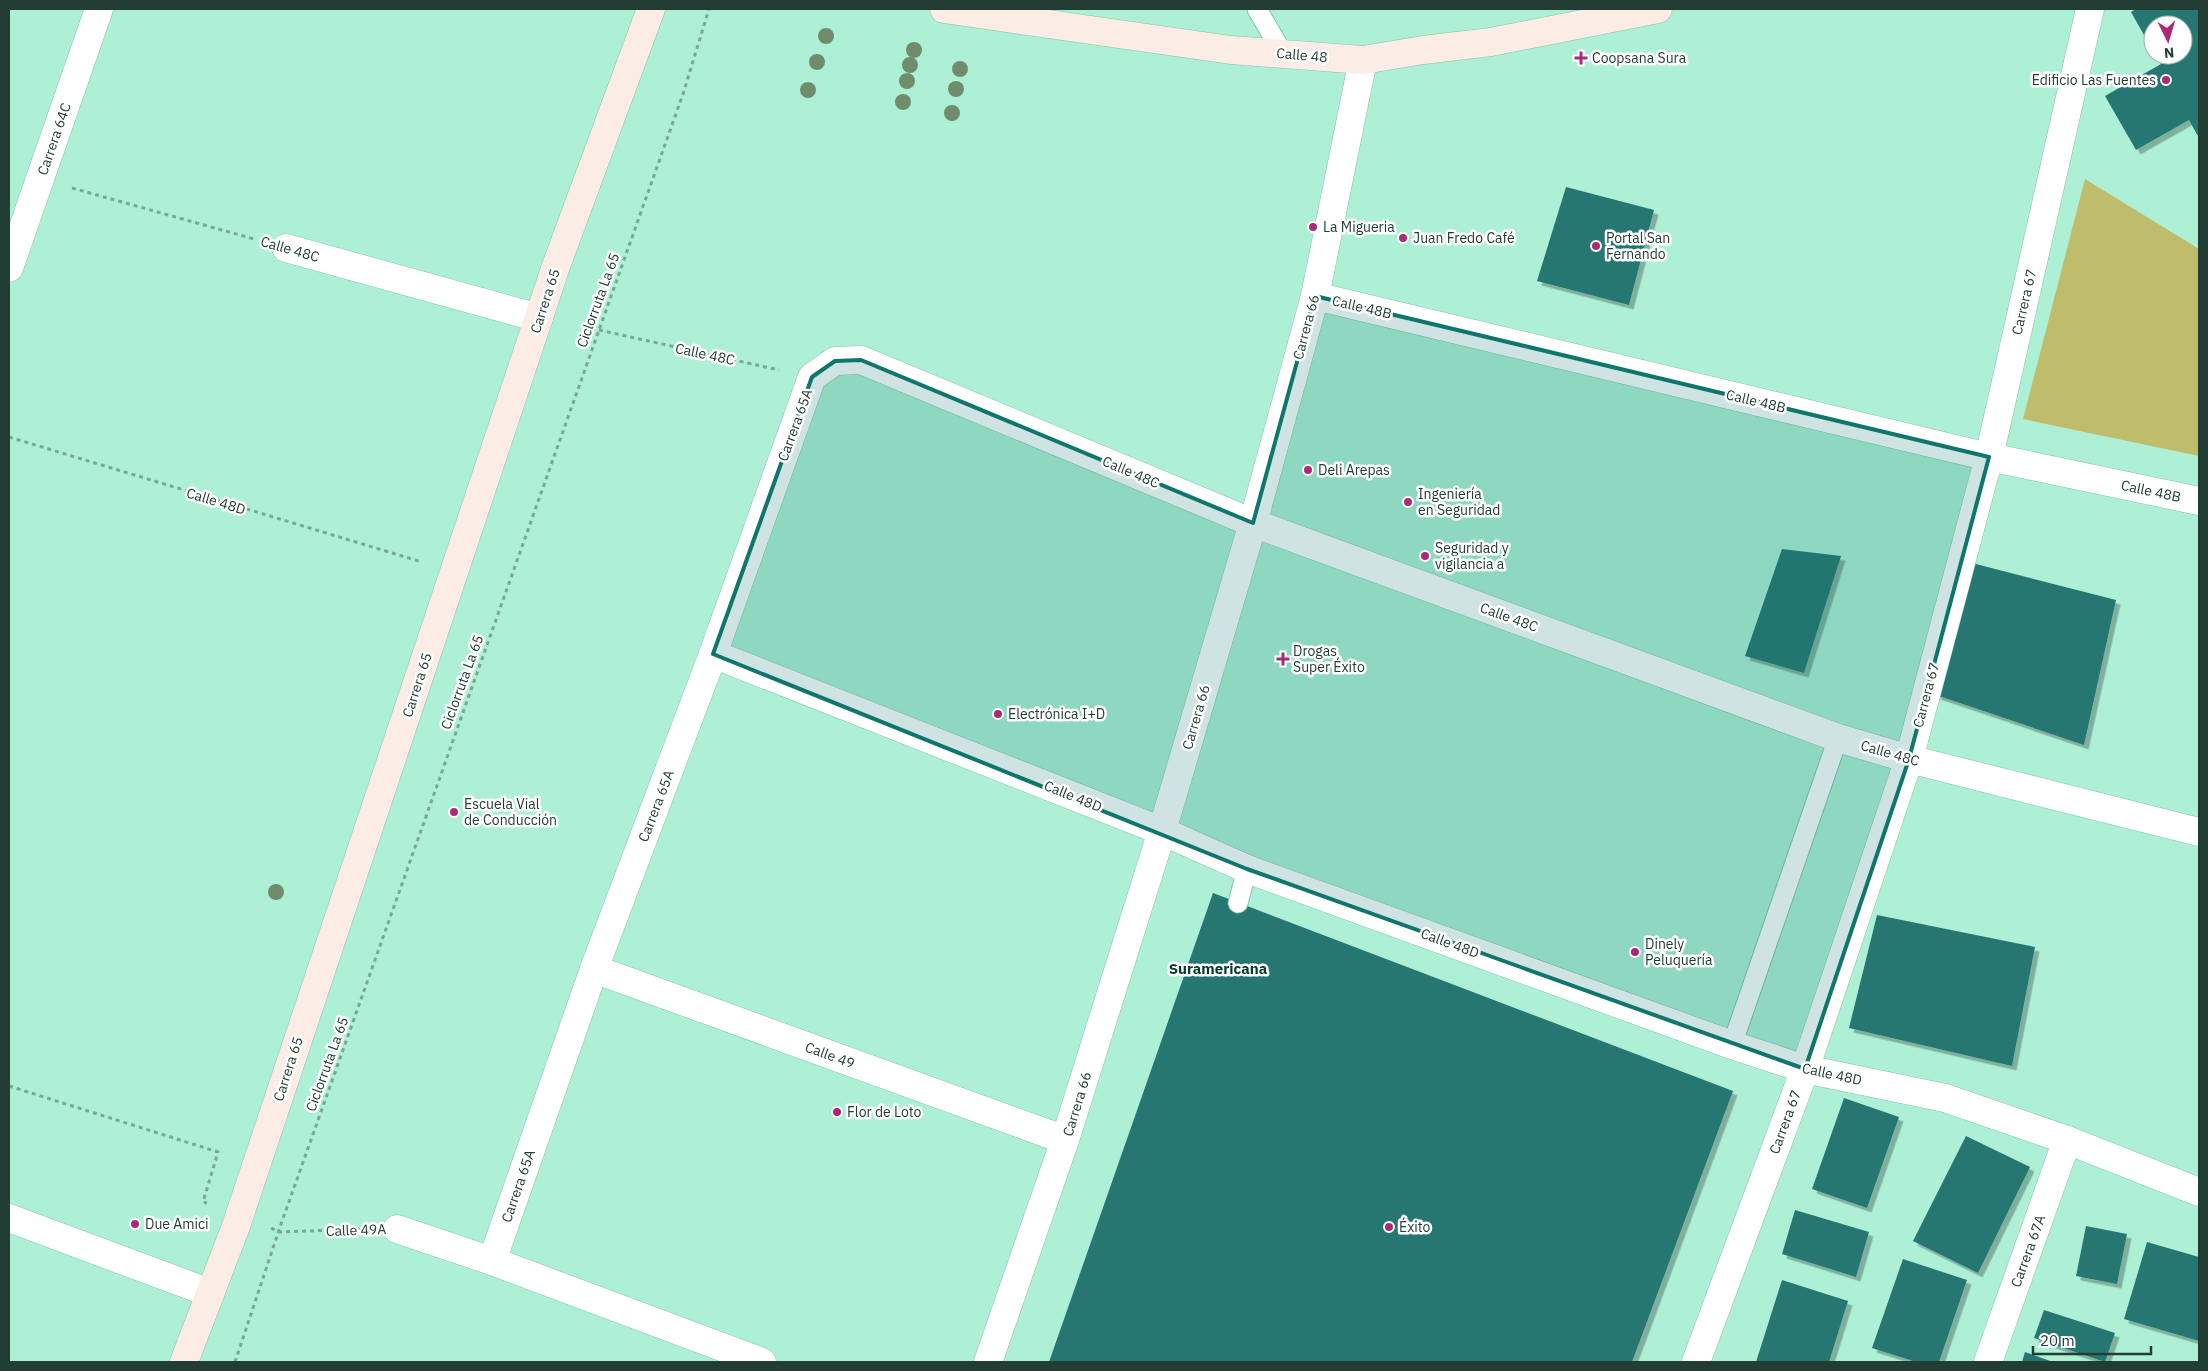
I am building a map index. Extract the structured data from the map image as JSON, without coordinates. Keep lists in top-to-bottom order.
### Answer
{
  "streets": {
    "main road": ["Calle 48", "Carrera 65"],
    "street": [
      "Carrera 64C",
      "Calle 48C",
      "Carrera 67",
      "Calle 48B",
      "Carrera 66",
      "Carrera 65A",
      "Calle 48D",
      "Calle 49",
      "Calle 49A",
      "Carrera 67A"
    ],
    "path": ["Ciclorruta La 65"]
  },
  "crossings": [
    ["Calle 48", "Carrera 66"],
    ["Carrera 64C", "Calle 48C"],
    ["Calle 48C", "Ciclorruta La 65"],
    ["Calle 48C", "Carrera 65"],
    ["Calle 48C", "Carrera 67"],
    ["Calle 48C", "Carrera 66"],
    ["Calle 48C", "Carrera 65A"],
    ["Ciclorruta La 65", "Calle 49A"],
    ["Carrera 65", "Calle 49A"],
    ["Carrera 67", "Calle 48B"],
    ["Carrera 67", "Calle 48D"],
    ["Calle 48B", "Carrera 66"],
    ["Carrera 66", "Calle 48D"],
    ["Carrera 66", "Calle 49"],
    ["Carrera 65A", "Calle 48D"],
    ["Carrera 65A", "Calle 49"],
    ["Carrera 65A", "Calle 49A"],
    ["Calle 48D", "Carrera 67A"]
  ],
  "districts": ["Suramericana"],
  "places": {
    "health": ["Coopsana Sura", "Drogas Super Éxito"],
    "other": [
      "Edificio Las Fuentes",
      "La Migueria",
      "Juan Fredo Café",
      "Portal San Fernando",
      "Deli Arepas",
      "Ingeniería en Seguridad",
      "Seguridad y vigilancia a",
      "Electrónica I+D",
      "Escuela Vial de Conducción",
      "Dinely Peluquería",
      "Flor de Loto",
      "Due Amici",
      "Éxito"
    ]
  },
  "scale_bar": "20 m",
  "north": "bottom"
}
